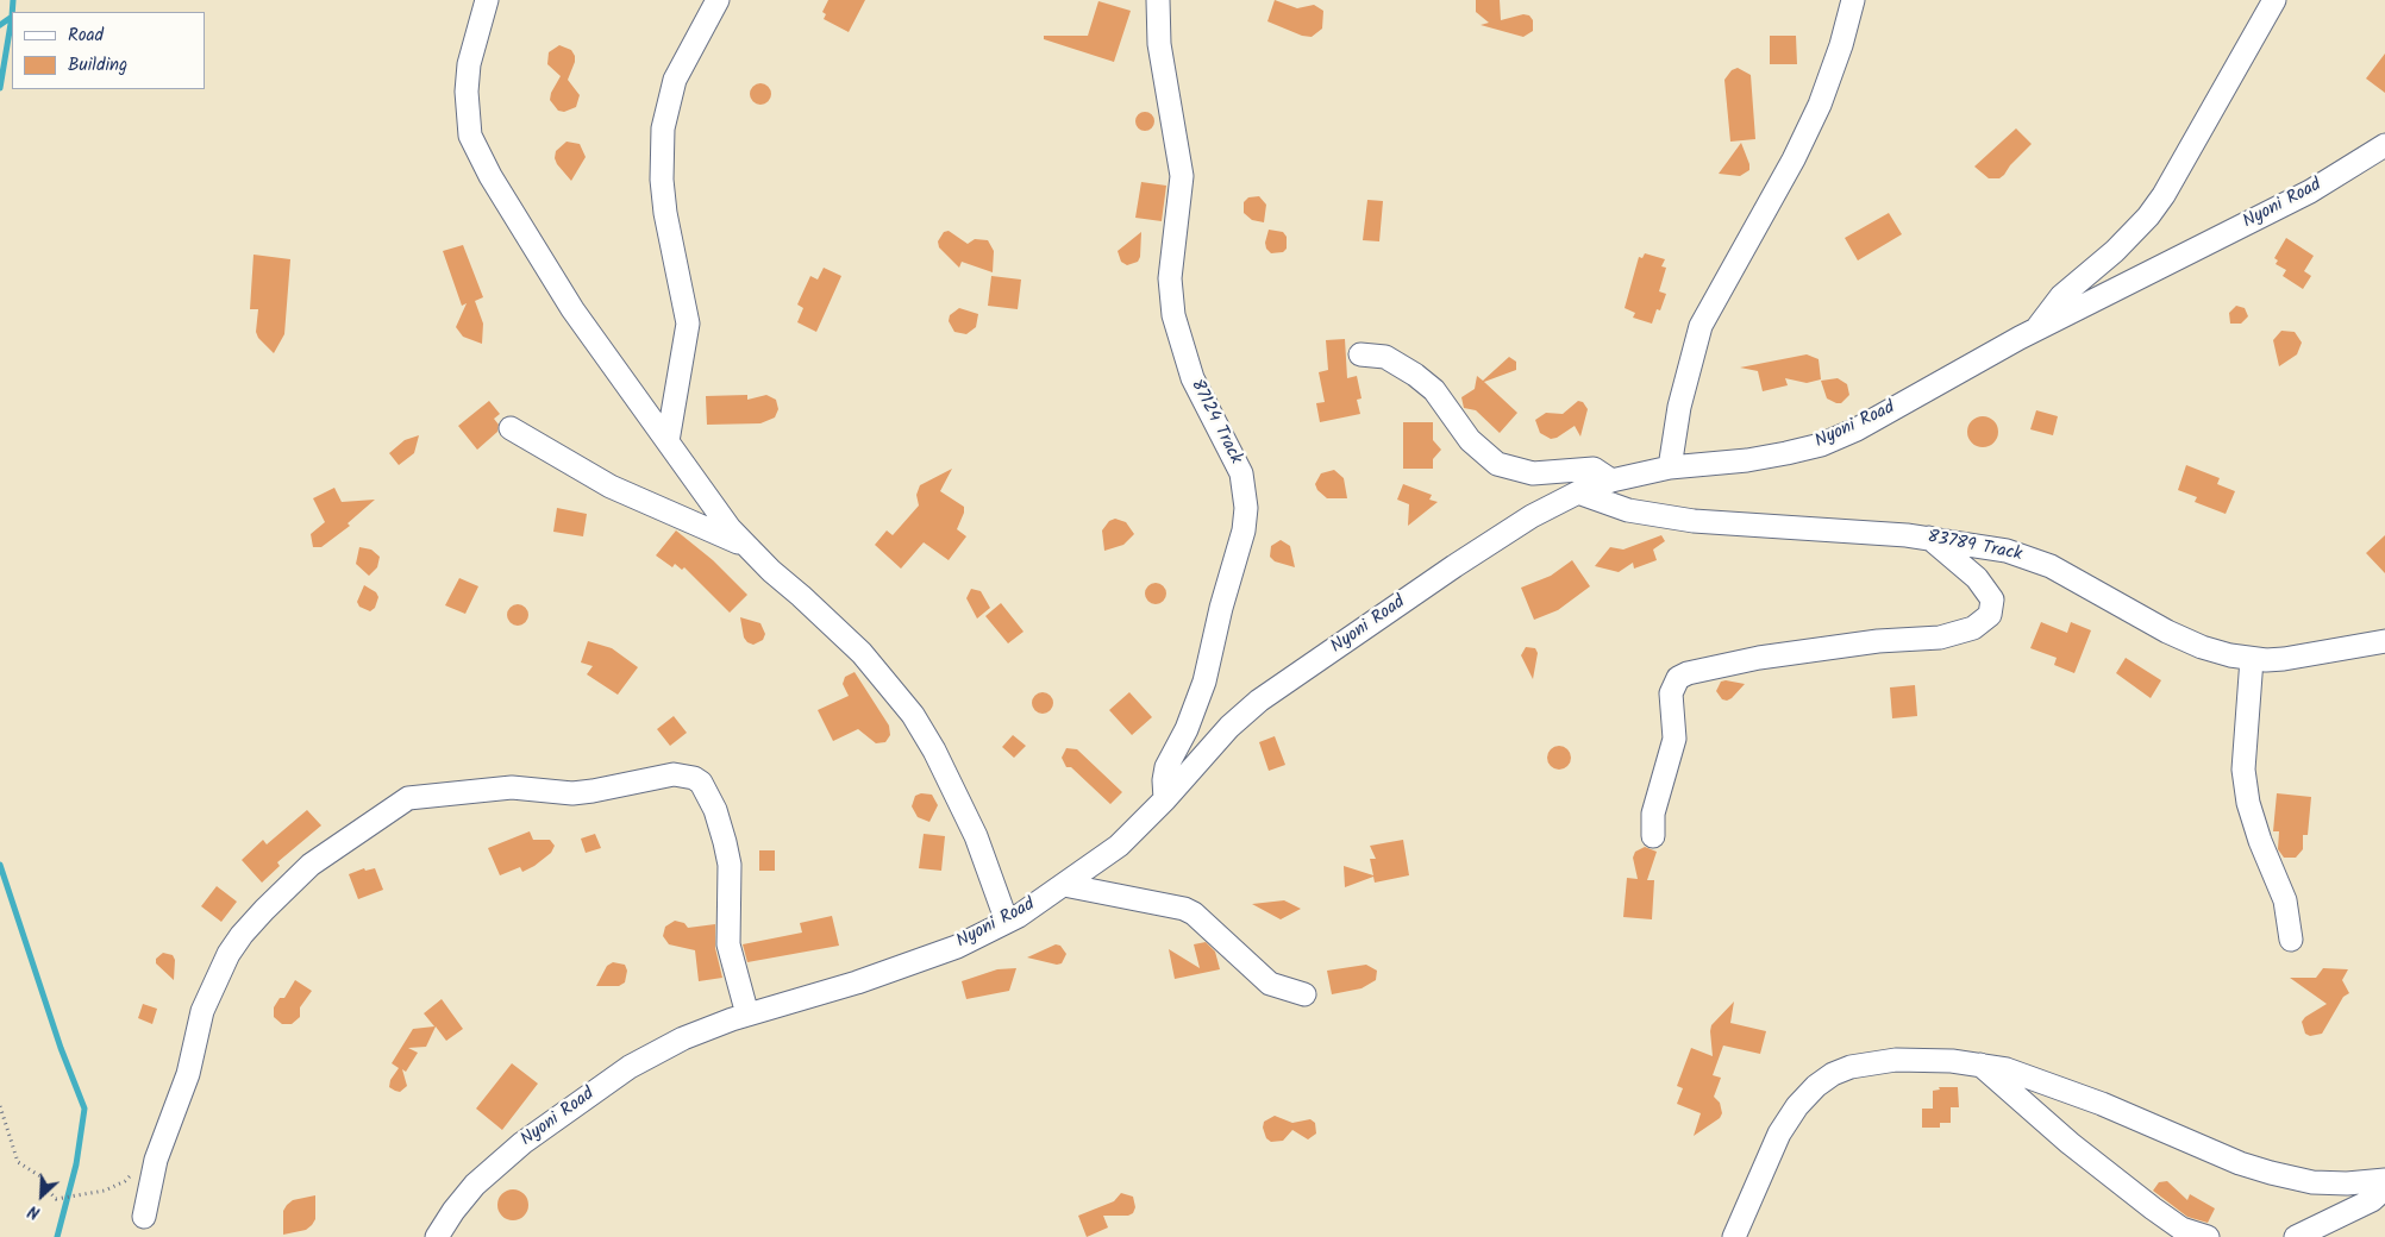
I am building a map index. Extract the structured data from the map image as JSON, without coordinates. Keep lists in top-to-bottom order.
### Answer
{
  "streets": {
    "street": ["Nyoni Road", "87124 Track", "83789 Track"]
  },
  "crossings": [
    ["Nyoni Road", "87124 Track"],
    ["Nyoni Road", "83789 Track"]
  ],
  "legend": ["Road", "Building"],
  "north": "bottom left"
}
